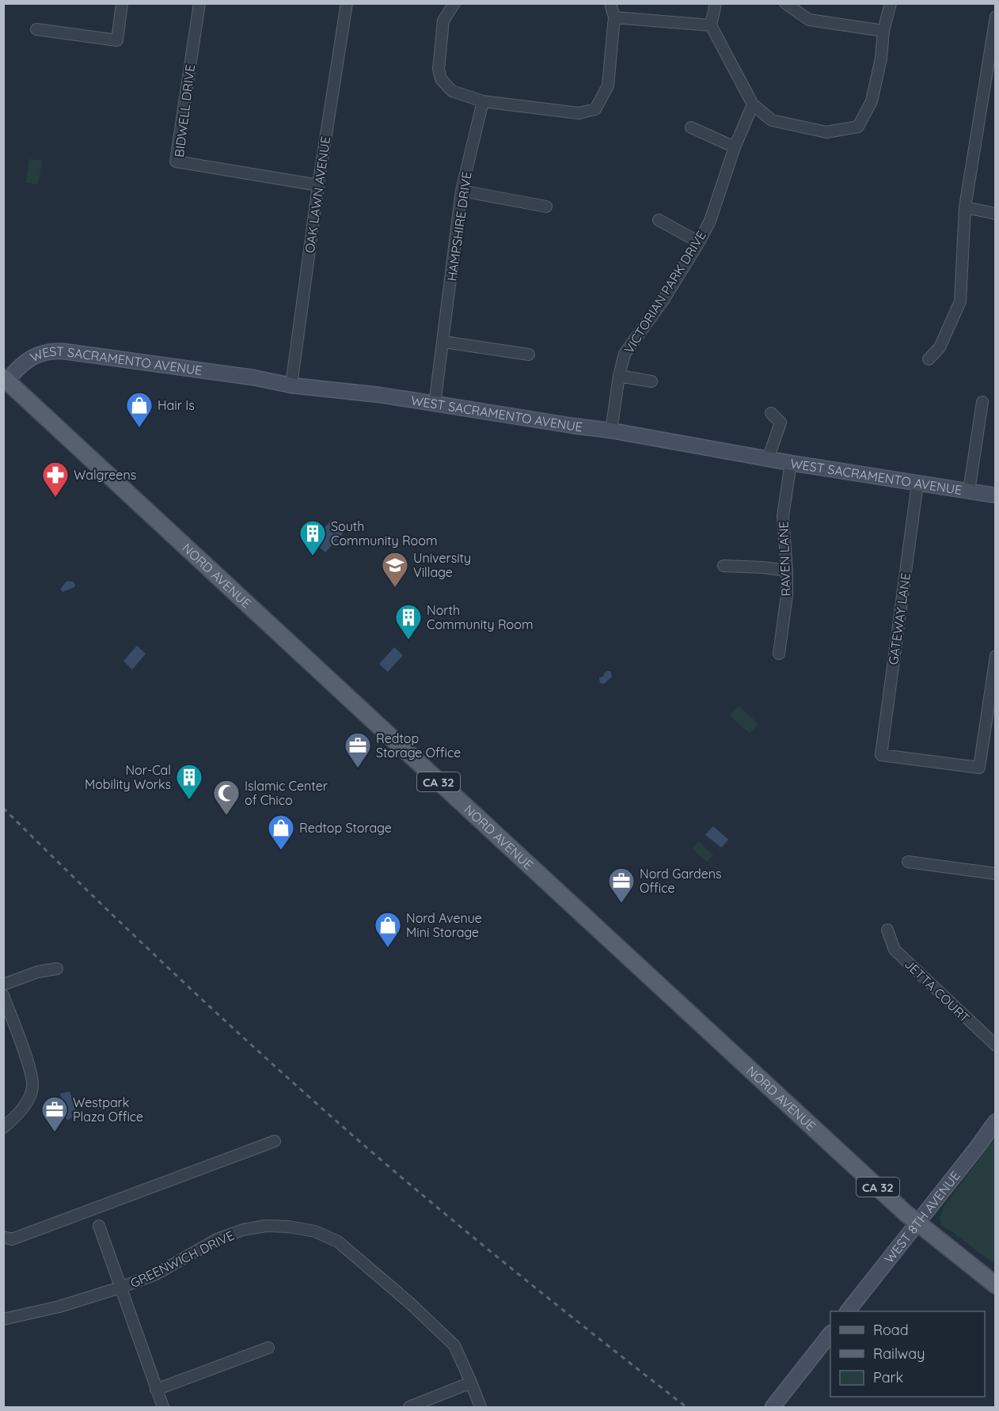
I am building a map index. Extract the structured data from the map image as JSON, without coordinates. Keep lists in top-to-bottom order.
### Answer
{
  "streets": {
    "main road": ["NORD AVENUE", "CA 32"],
    "street": [
      "BIDWELL DRIVE",
      "OAK LAWN AVENUE",
      "HAMPSHIRE DRIVE",
      "VICTORIAN PARK DRIVE",
      "WEST SACRAMENTO AVENUE",
      "RAVEN LANE",
      "GATEWAY LANE",
      "JETTA COURT",
      "WEST 8TH AVENUE",
      "GREENWICH DRIVE"
    ]
  },
  "crossings": [
    ["BIDWELL DRIVE", "OAK LAWN AVENUE"],
    ["OAK LAWN AVENUE", "WEST SACRAMENTO AVENUE"],
    ["HAMPSHIRE DRIVE", "WEST SACRAMENTO AVENUE"],
    ["VICTORIAN PARK DRIVE", "WEST SACRAMENTO AVENUE"],
    ["WEST SACRAMENTO AVENUE", "RAVEN LANE"],
    ["WEST SACRAMENTO AVENUE", "NORD AVENUE"],
    ["WEST SACRAMENTO AVENUE", "GATEWAY LANE"],
    ["NORD AVENUE", "WEST 8TH AVENUE"]
  ],
  "places": {
    "shop": ["Hair Is", "Redtop Storage", "Nord Avenue Mini Storage"],
    "pharmacy": ["Walgreens"],
    "building": ["South Community Room", "North Community Room", "Nor-Cal Mobility Works"],
    "school or university": ["University Village"],
    "office": ["Redtop Storage Office", "Nord Gardens Office", "Westpark Plaza Office"],
    "mosque": ["Islamic Center of Chico"]
  },
  "legend": ["Road", "Railway", "Park"]
}
